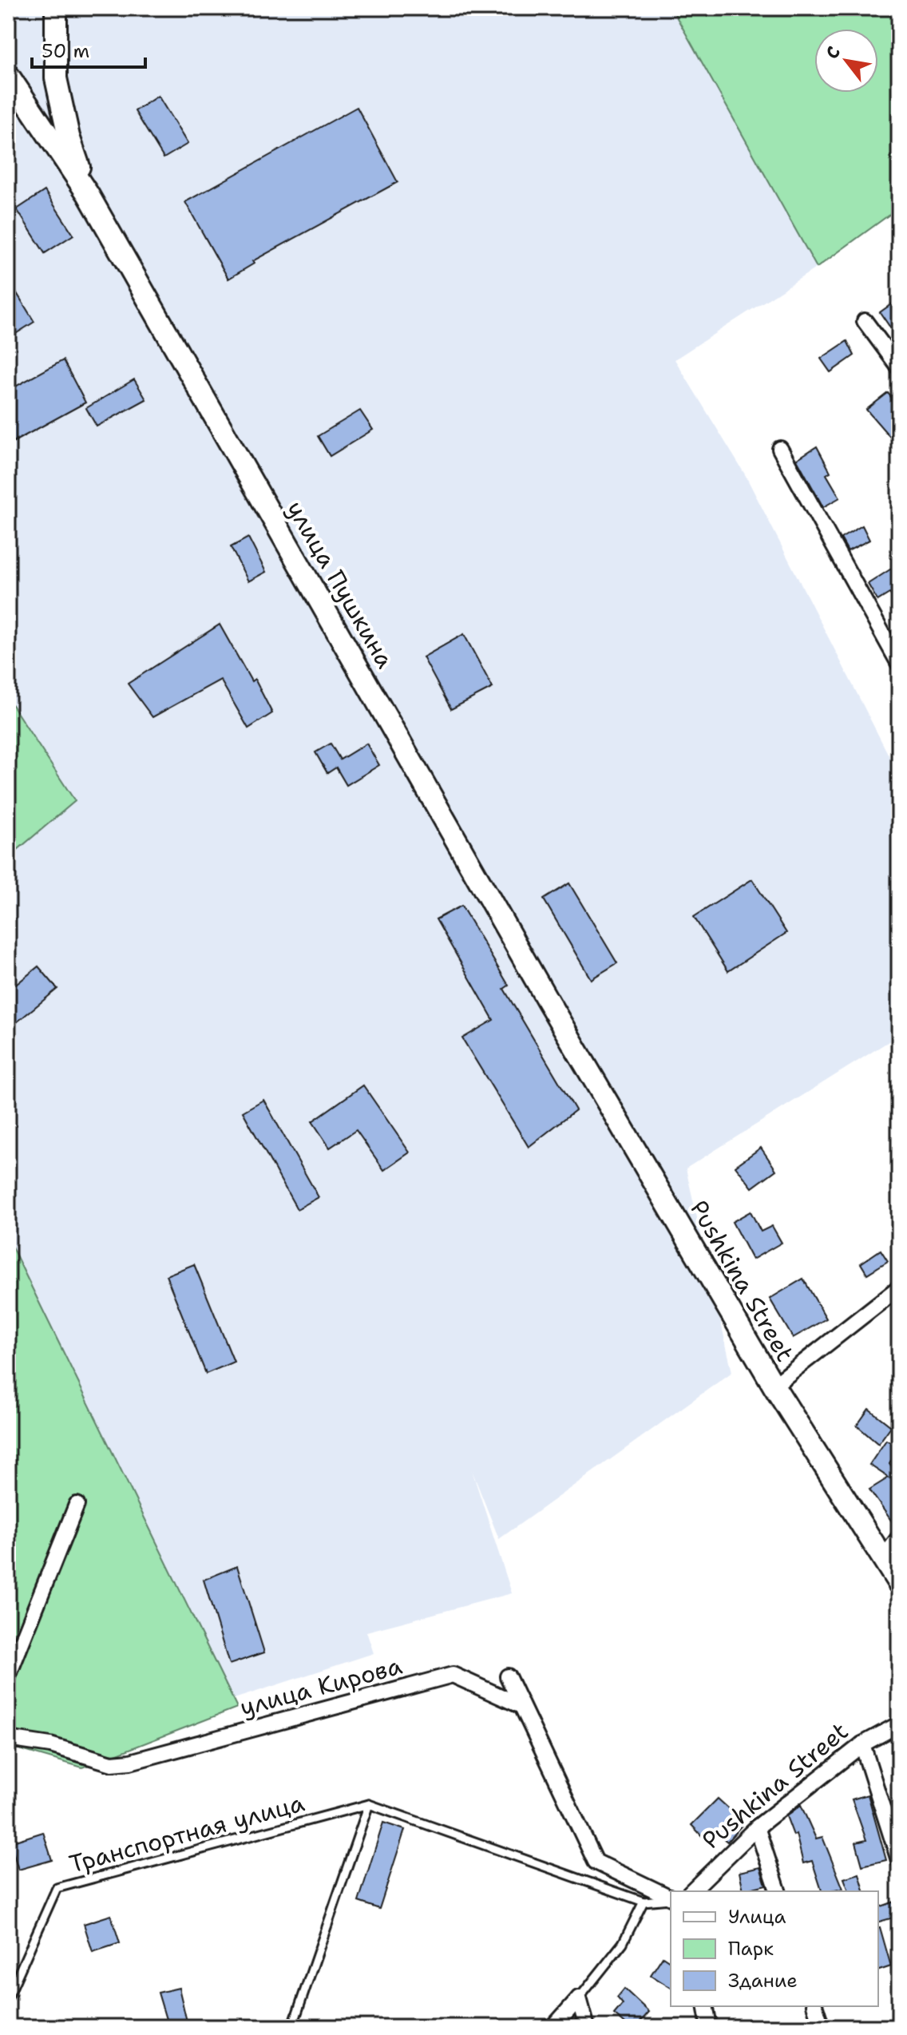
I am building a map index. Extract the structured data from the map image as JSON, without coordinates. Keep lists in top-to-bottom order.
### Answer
{
  "streets": {
    "street": ["Pushkina Street", "улица Кирова"],
    "lane": ["Транспортная улица"]
  },
  "legend": ["Улица", "Парк", "Здание"],
  "scale_bar": "50 m",
  "north": "top left"
}
